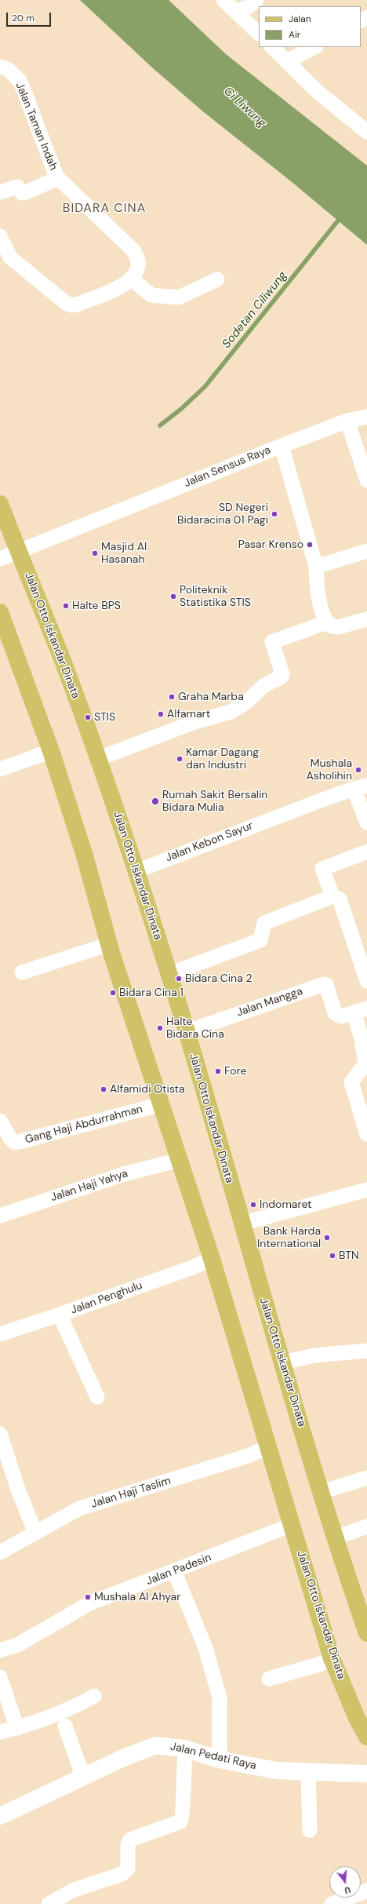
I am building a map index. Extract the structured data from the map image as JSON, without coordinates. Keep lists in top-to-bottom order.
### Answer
{
  "streets": {
    "main road": ["Jalan Otto Iskandar Dinata"],
    "street": [
      "Jalan Taman Indah",
      "Jalan Sensus Raya",
      "Jalan Kebon Sayur",
      "Jalan Mangga",
      "Gang Haji Abdurrahman",
      "Jalan Haji Yahya",
      "Jalan Penghulu",
      "Jalan Haji Taslim",
      "Jalan Padesin",
      "Jalan Pedati Raya"
    ]
  },
  "crossings": [
    ["Jalan Sensus Raya", "Jalan Otto Iskandar Dinata"],
    ["Jalan Otto Iskandar Dinata", "Jalan Kebon Sayur"],
    ["Jalan Otto Iskandar Dinata", "Jalan Mangga"],
    ["Jalan Otto Iskandar Dinata", "Gang Haji Abdurrahman"],
    ["Jalan Otto Iskandar Dinata", "Jalan Haji Yahya"],
    ["Jalan Otto Iskandar Dinata", "Jalan Penghulu"],
    ["Jalan Otto Iskandar Dinata", "Jalan Haji Taslim"],
    ["Jalan Otto Iskandar Dinata", "Jalan Padesin"]
  ],
  "districts": ["BIDARA CINA"],
  "water": ["Ci Liwung", "Sodetan Ciliwung"],
  "places": [
    "SD Negeri Bidaracina 01 Pagi",
    "Pasar Krenso",
    "Masjid Al Hasanah",
    "Politeknik Statistika STIS",
    "Halte BPS",
    "Graha Marba",
    "Alfamart",
    "STIS",
    "Kamar Dagang dan Industri",
    "Mushala Asholihin",
    "Rumah Sakit Bersalin Bidara Mulia",
    "Bidara Cina 2",
    "Bidara Cina 1",
    "Halte Bidara Cina",
    "Fore",
    "Alfamidi Otista",
    "Indomaret",
    "Bank Harda International",
    "BTN",
    "Mushala Al Ahyar"
  ],
  "legend": ["Jalan", "Air"],
  "scale_bar": "20 m",
  "north": "bottom"
}
